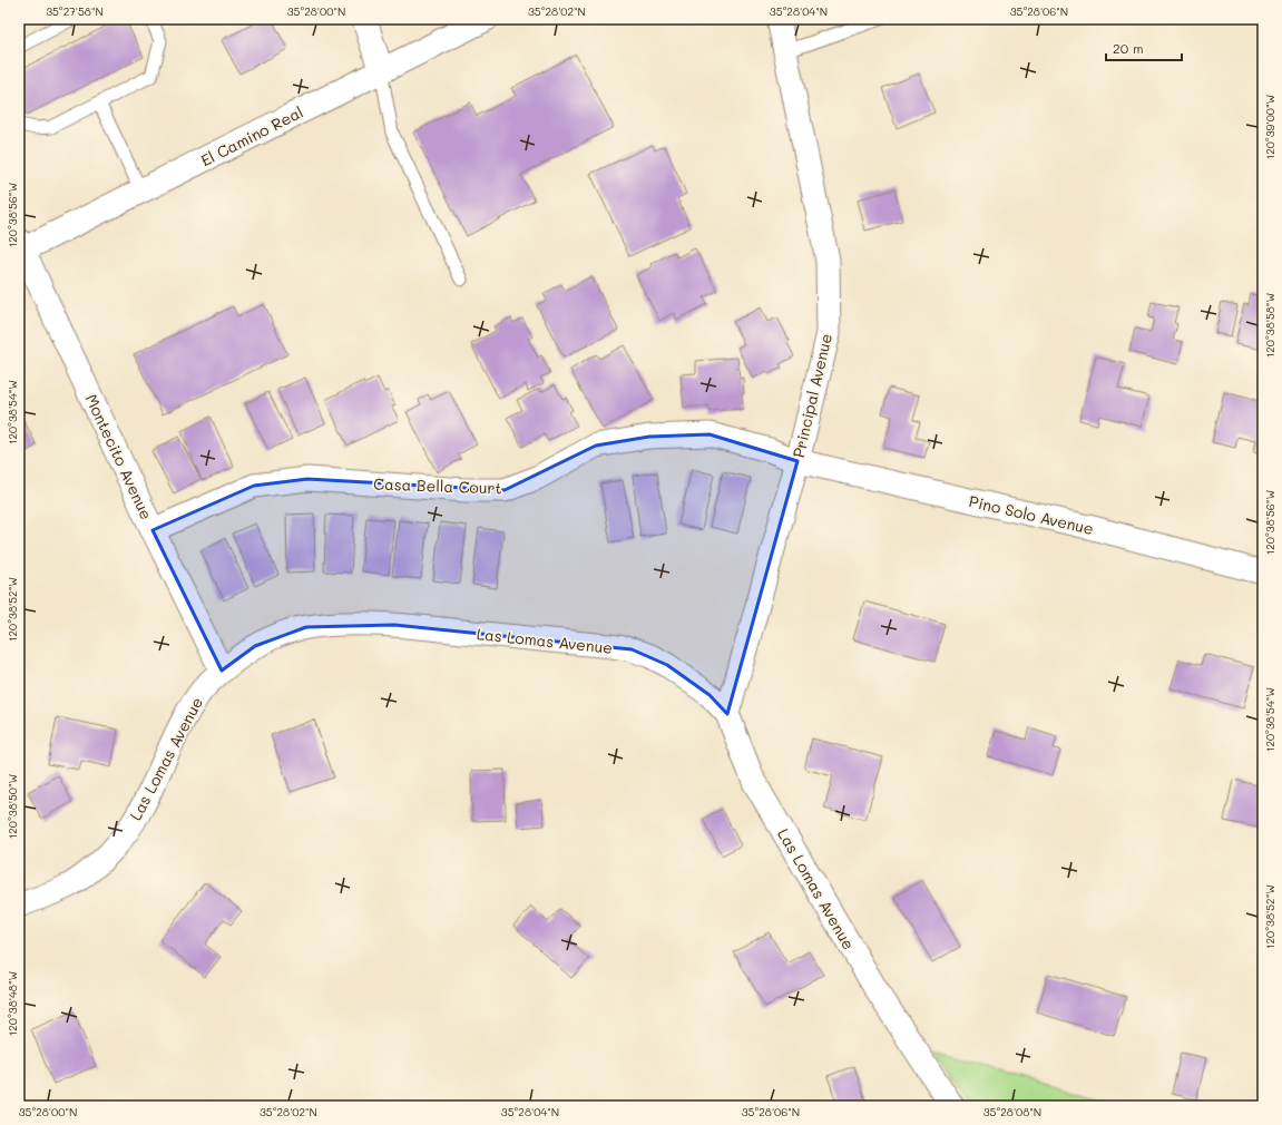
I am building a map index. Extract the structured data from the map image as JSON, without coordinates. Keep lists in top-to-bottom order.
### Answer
{
  "streets": {
    "main road": ["El Camino Real"],
    "street": [
      "Principal Avenue",
      "Montecito Avenue",
      "Casa Bella Court",
      "Pino Solo Avenue",
      "Las Lomas Avenue"
    ]
  },
  "crossings": [
    ["El Camino Real", "Montecito Avenue"],
    ["Principal Avenue", "Casa Bella Court"],
    ["Principal Avenue", "Pino Solo Avenue"],
    ["Principal Avenue", "Las Lomas Avenue"],
    ["Montecito Avenue", "Casa Bella Court"],
    ["Montecito Avenue", "Las Lomas Avenue"],
    ["Casa Bella Court", "Pino Solo Avenue"]
  ],
  "scale_bar": "20 m",
  "coordinates": [
    "35°27'58\"N",
    "35°28'00\"N",
    "35°28'02\"N",
    "35°28'04\"N",
    "35°28'06\"N",
    "120°39'00\"W",
    "120°38'56\"W",
    "120°38'58\"W",
    "120°38'54\"W",
    "120°38'52\"W",
    "120°38'50\"W",
    "120°38'48\"W",
    "35°28'08\"N"
  ]
}
